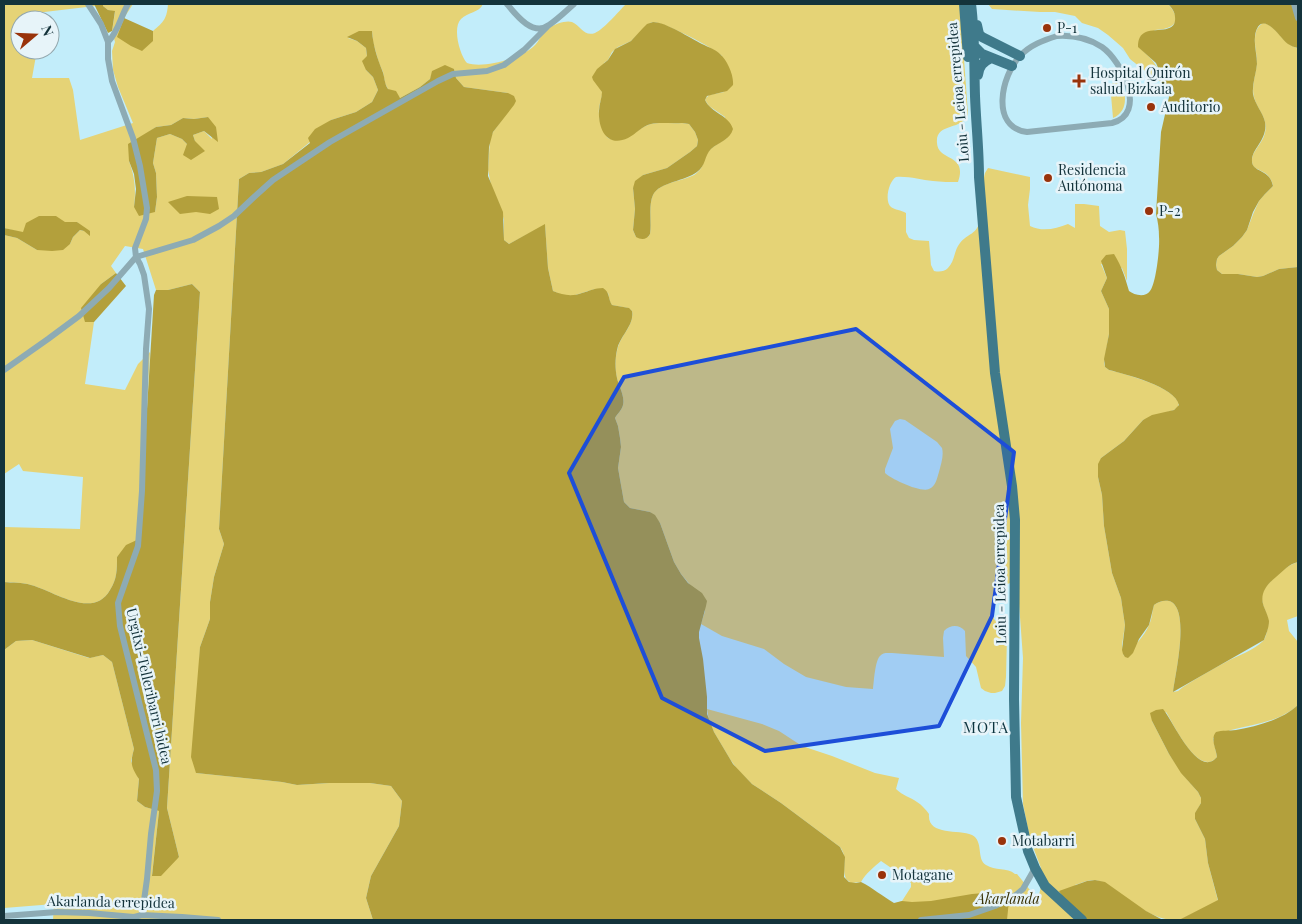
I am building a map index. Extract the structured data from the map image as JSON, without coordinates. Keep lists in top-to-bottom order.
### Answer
{
  "streets": {
    "main road": ["Loiu - Leioa errepidea"],
    "street": ["Urgitxi-Telleribarri bidea", "Akarlanda errepidea"]
  },
  "crossings": [
    ["Urgitxi-Telleribarri bidea", "Akarlanda errepidea"]
  ],
  "districts": ["MOTA"],
  "parks": ["Akarlanda"],
  "places": {
    "other": [
      "P-1",
      "Auditorio",
      "Residencia Autónoma",
      "P-2",
      "Motabarri",
      "Motagane"
    ],
    "health": ["Hospital Quirón salud Bizkaia"]
  },
  "north": "right"
}
